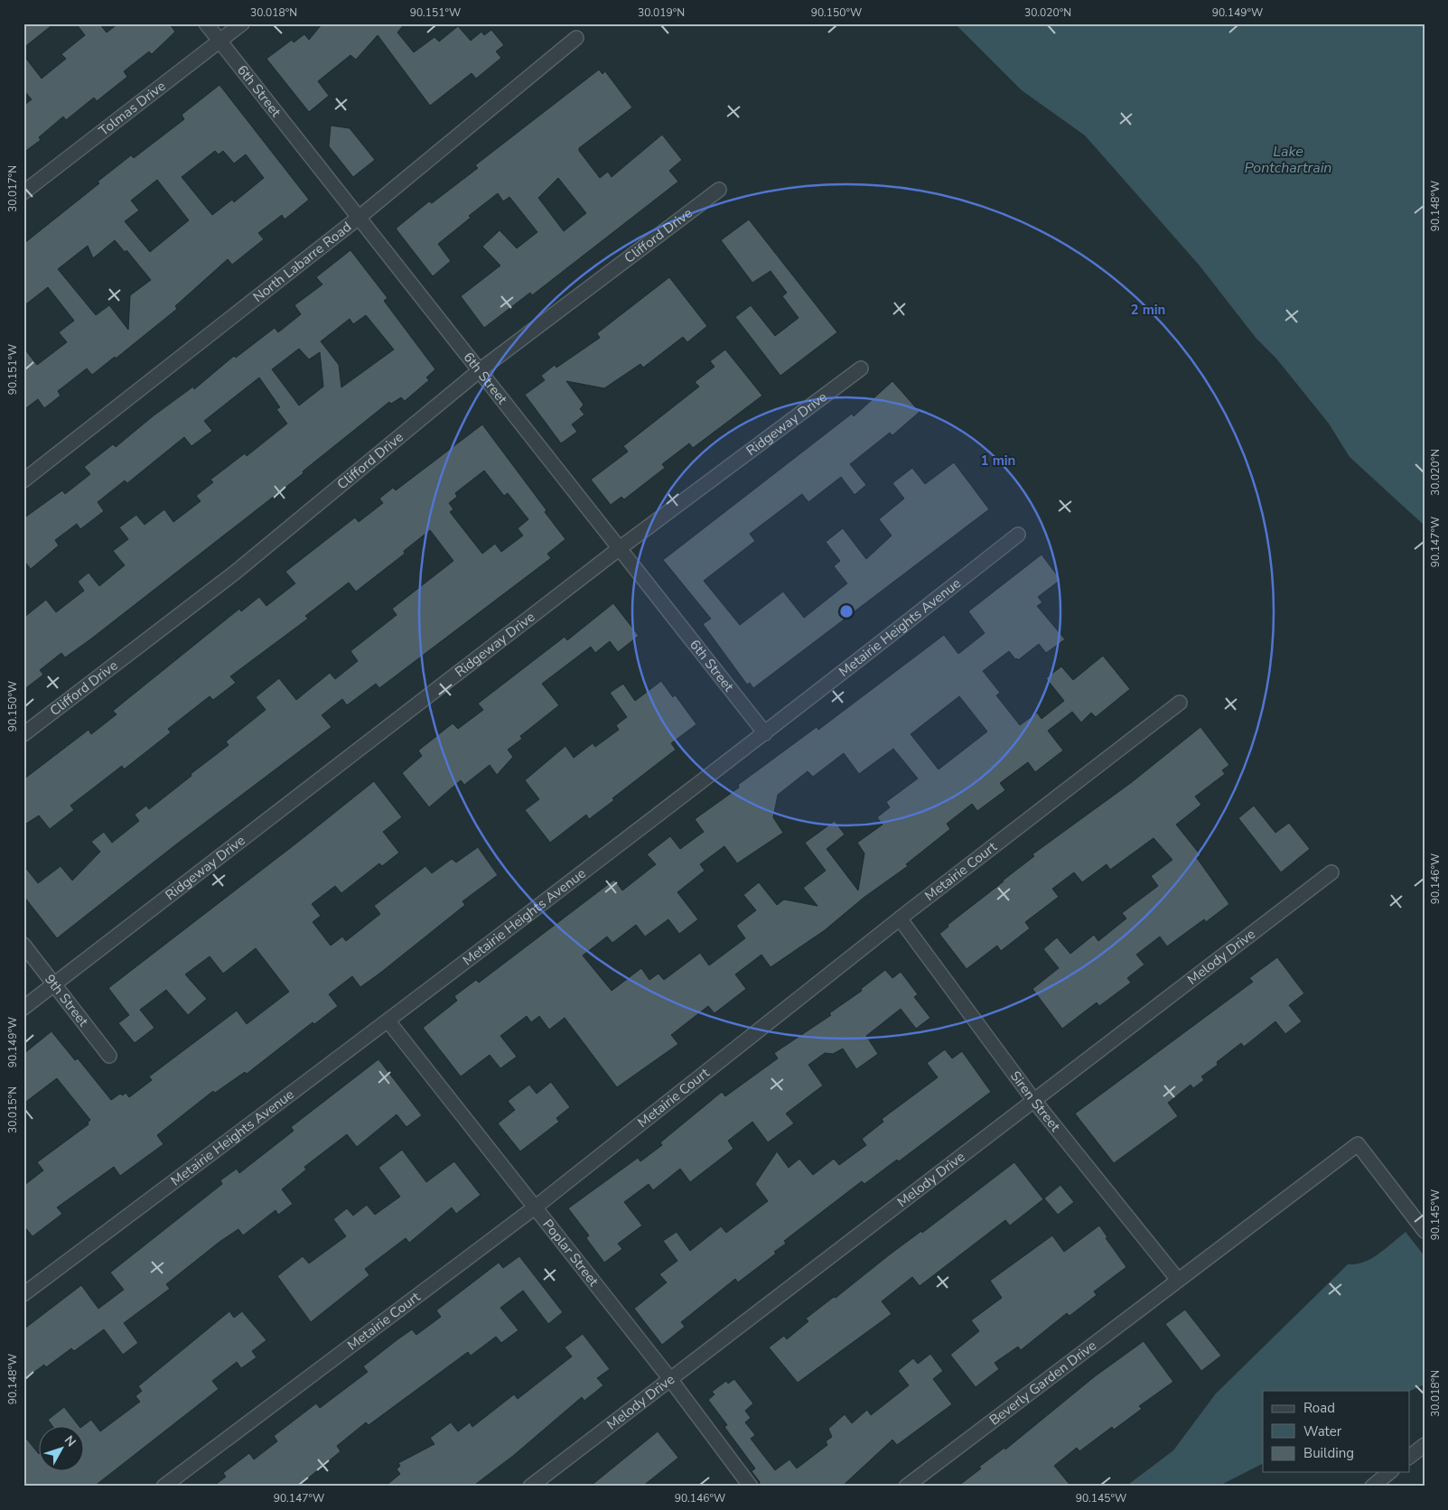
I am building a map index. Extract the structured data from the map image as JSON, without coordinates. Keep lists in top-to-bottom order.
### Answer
{
  "streets": {
    "street": [
      "6th Street",
      "Tolmas Drive",
      "Clifford Drive",
      "North Labarre Road",
      "Ridgeway Drive",
      "Metairie Heights Avenue",
      "Metairie Court",
      "Melody Drive",
      "9th Street",
      "Siren Street",
      "Poplar Street",
      "Beverly Garden Drive"
    ]
  },
  "crossings": [
    ["6th Street", "Tolmas Drive"],
    ["6th Street", "Clifford Drive"],
    ["6th Street", "North Labarre Road"],
    ["6th Street", "Ridgeway Drive"],
    ["6th Street", "Metairie Heights Avenue"],
    ["Ridgeway Drive", "9th Street"],
    ["Metairie Heights Avenue", "Poplar Street"],
    ["Metairie Court", "Siren Street"],
    ["Metairie Court", "Poplar Street"],
    ["Melody Drive", "Siren Street"],
    ["Melody Drive", "Poplar Street"],
    ["Siren Street", "Beverly Garden Drive"]
  ],
  "water": ["Lake Pontchartrain"],
  "legend": ["Road", "Water", "Building"],
  "north": "top right",
  "coordinates": [
    "30.018°N",
    "90.151°W",
    "30.019°N",
    "90.150°W",
    "30.020°N",
    "90.149°W",
    "30.017°N",
    "90.148°W",
    "90.147°W",
    "90.146°W",
    "30.015°N",
    "90.145°W"
  ],
  "rings": ["2 min", "1 min"]
}
